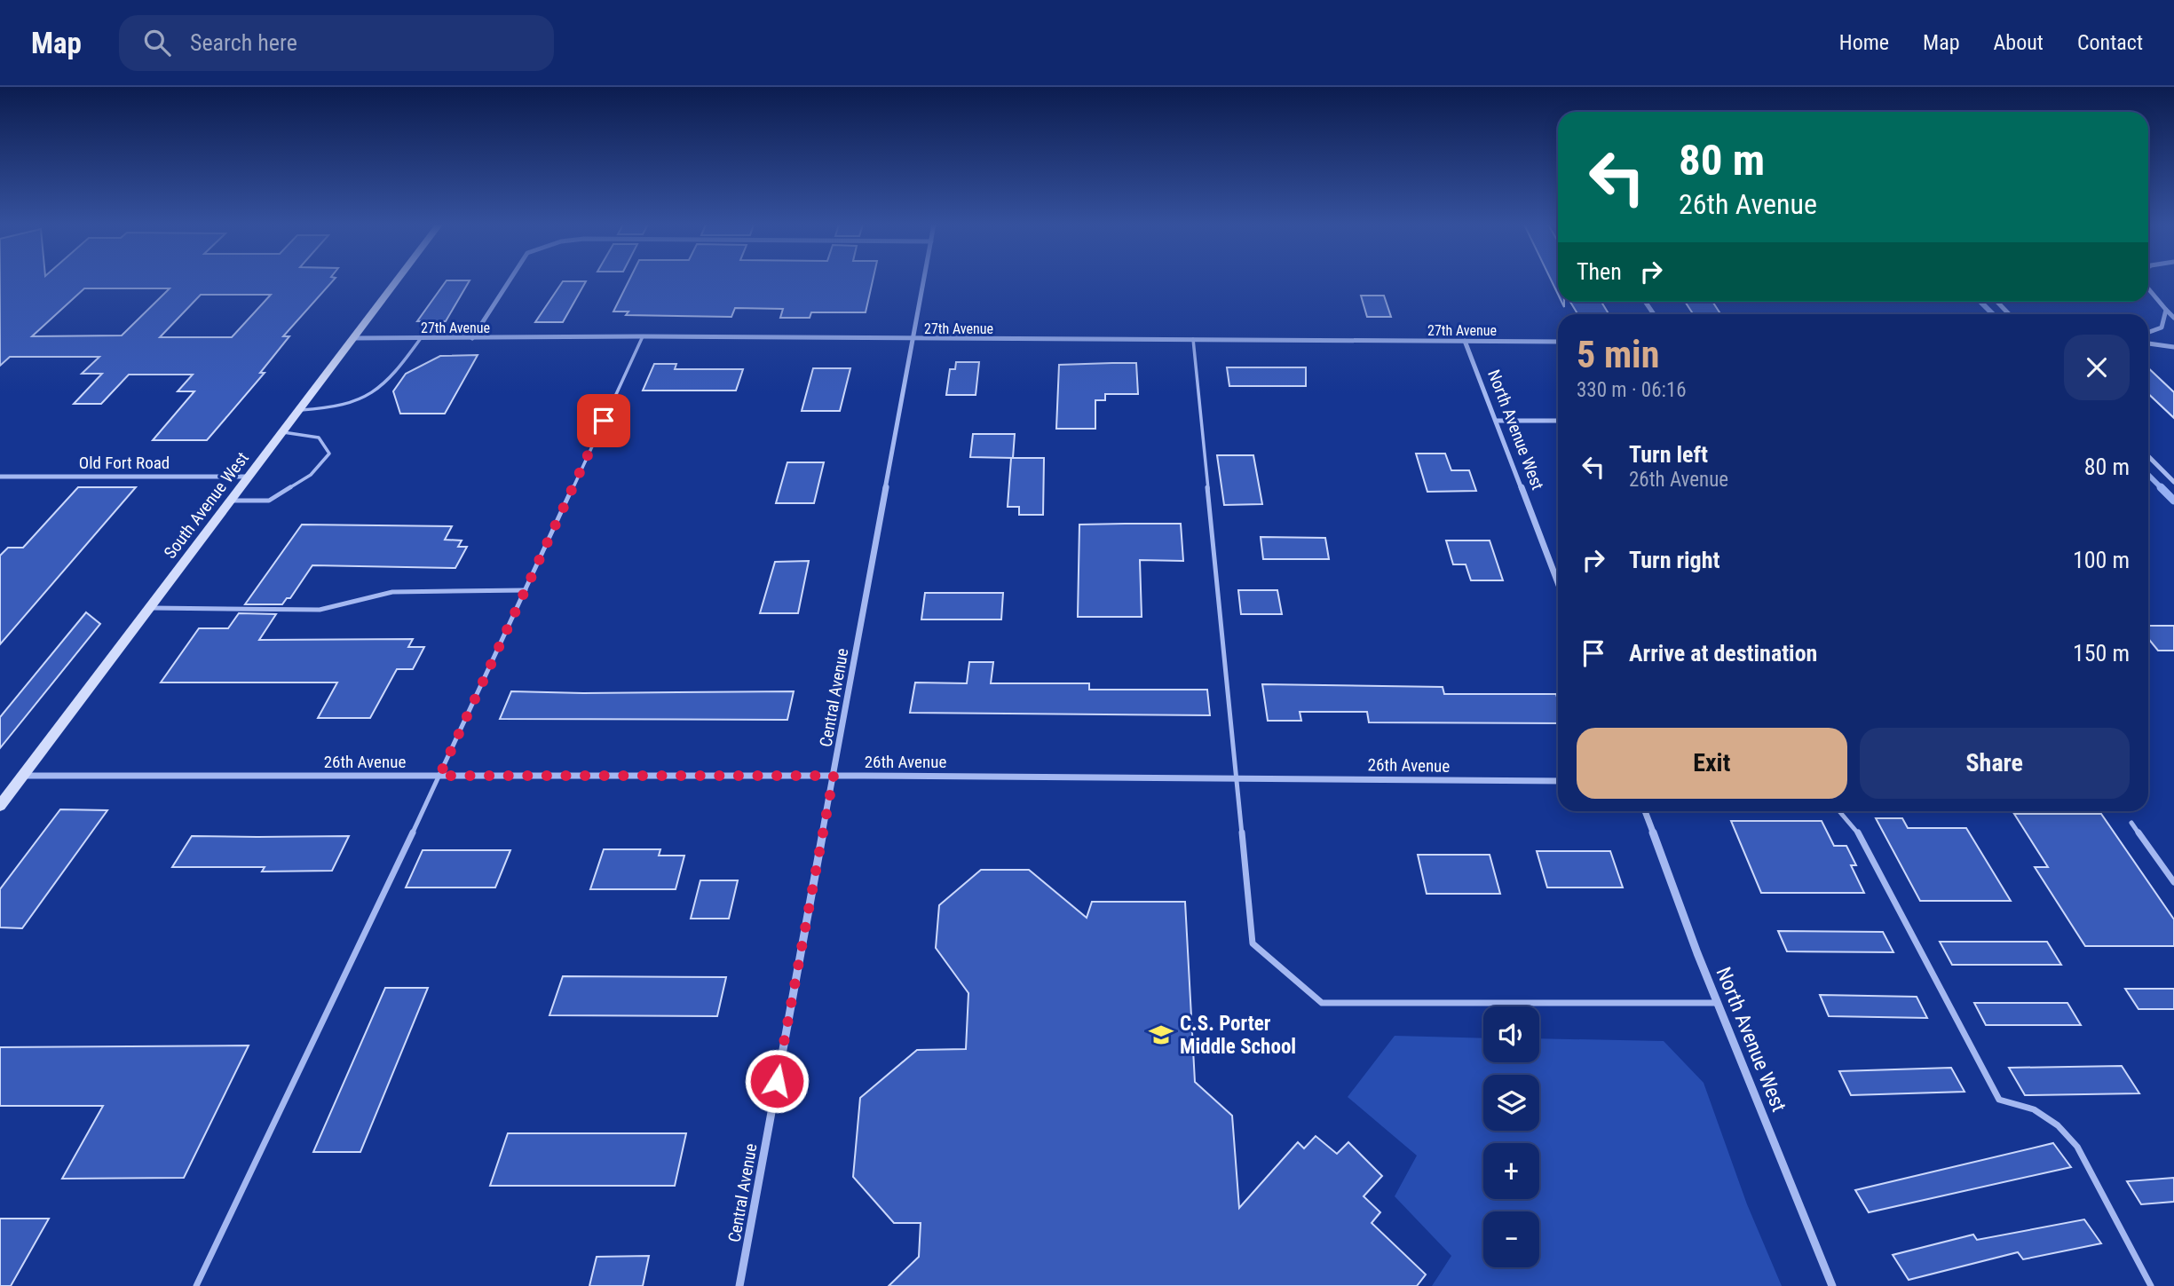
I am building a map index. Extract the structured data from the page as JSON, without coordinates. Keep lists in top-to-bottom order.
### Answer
{
  "streets": {
    "street": [
      "27th Avenue",
      "North Avenue West",
      "Old Fort Road",
      "South Avenue West",
      "Central Avenue",
      "26th Avenue"
    ]
  },
  "crossings": [
    ["27th Avenue", "North Avenue West"],
    ["27th Avenue", "South Avenue West"],
    ["27th Avenue", "Central Avenue"],
    ["Old Fort Road", "South Avenue West"],
    ["South Avenue West", "26th Avenue"],
    ["Central Avenue", "26th Avenue"]
  ],
  "places": {
    "school or university": ["C.S. Porter Middle School"]
  },
  "page": {
    "header": "Map",
    "search": "Search here",
    "nav": [
      "Home",
      "Map",
      "About",
      "Contact"
    ],
    "turn": ["80 m", "26th Avenue"],
    "then": "Then",
    "heading": ["5 min", "330 m · 06:16"],
    "list": [
      {
        "name": "Turn left",
        "note": "26th Avenue",
        "value": "80 m"
      },
      {
        "name": "Turn right",
        "value": "100 m"
      },
      {
        "name": "Arrive at destination",
        "value": "150 m"
      }
    ],
    "buttons": ["Exit", "Share"],
    "map_buttons": ["+", "−"]
  }
}
